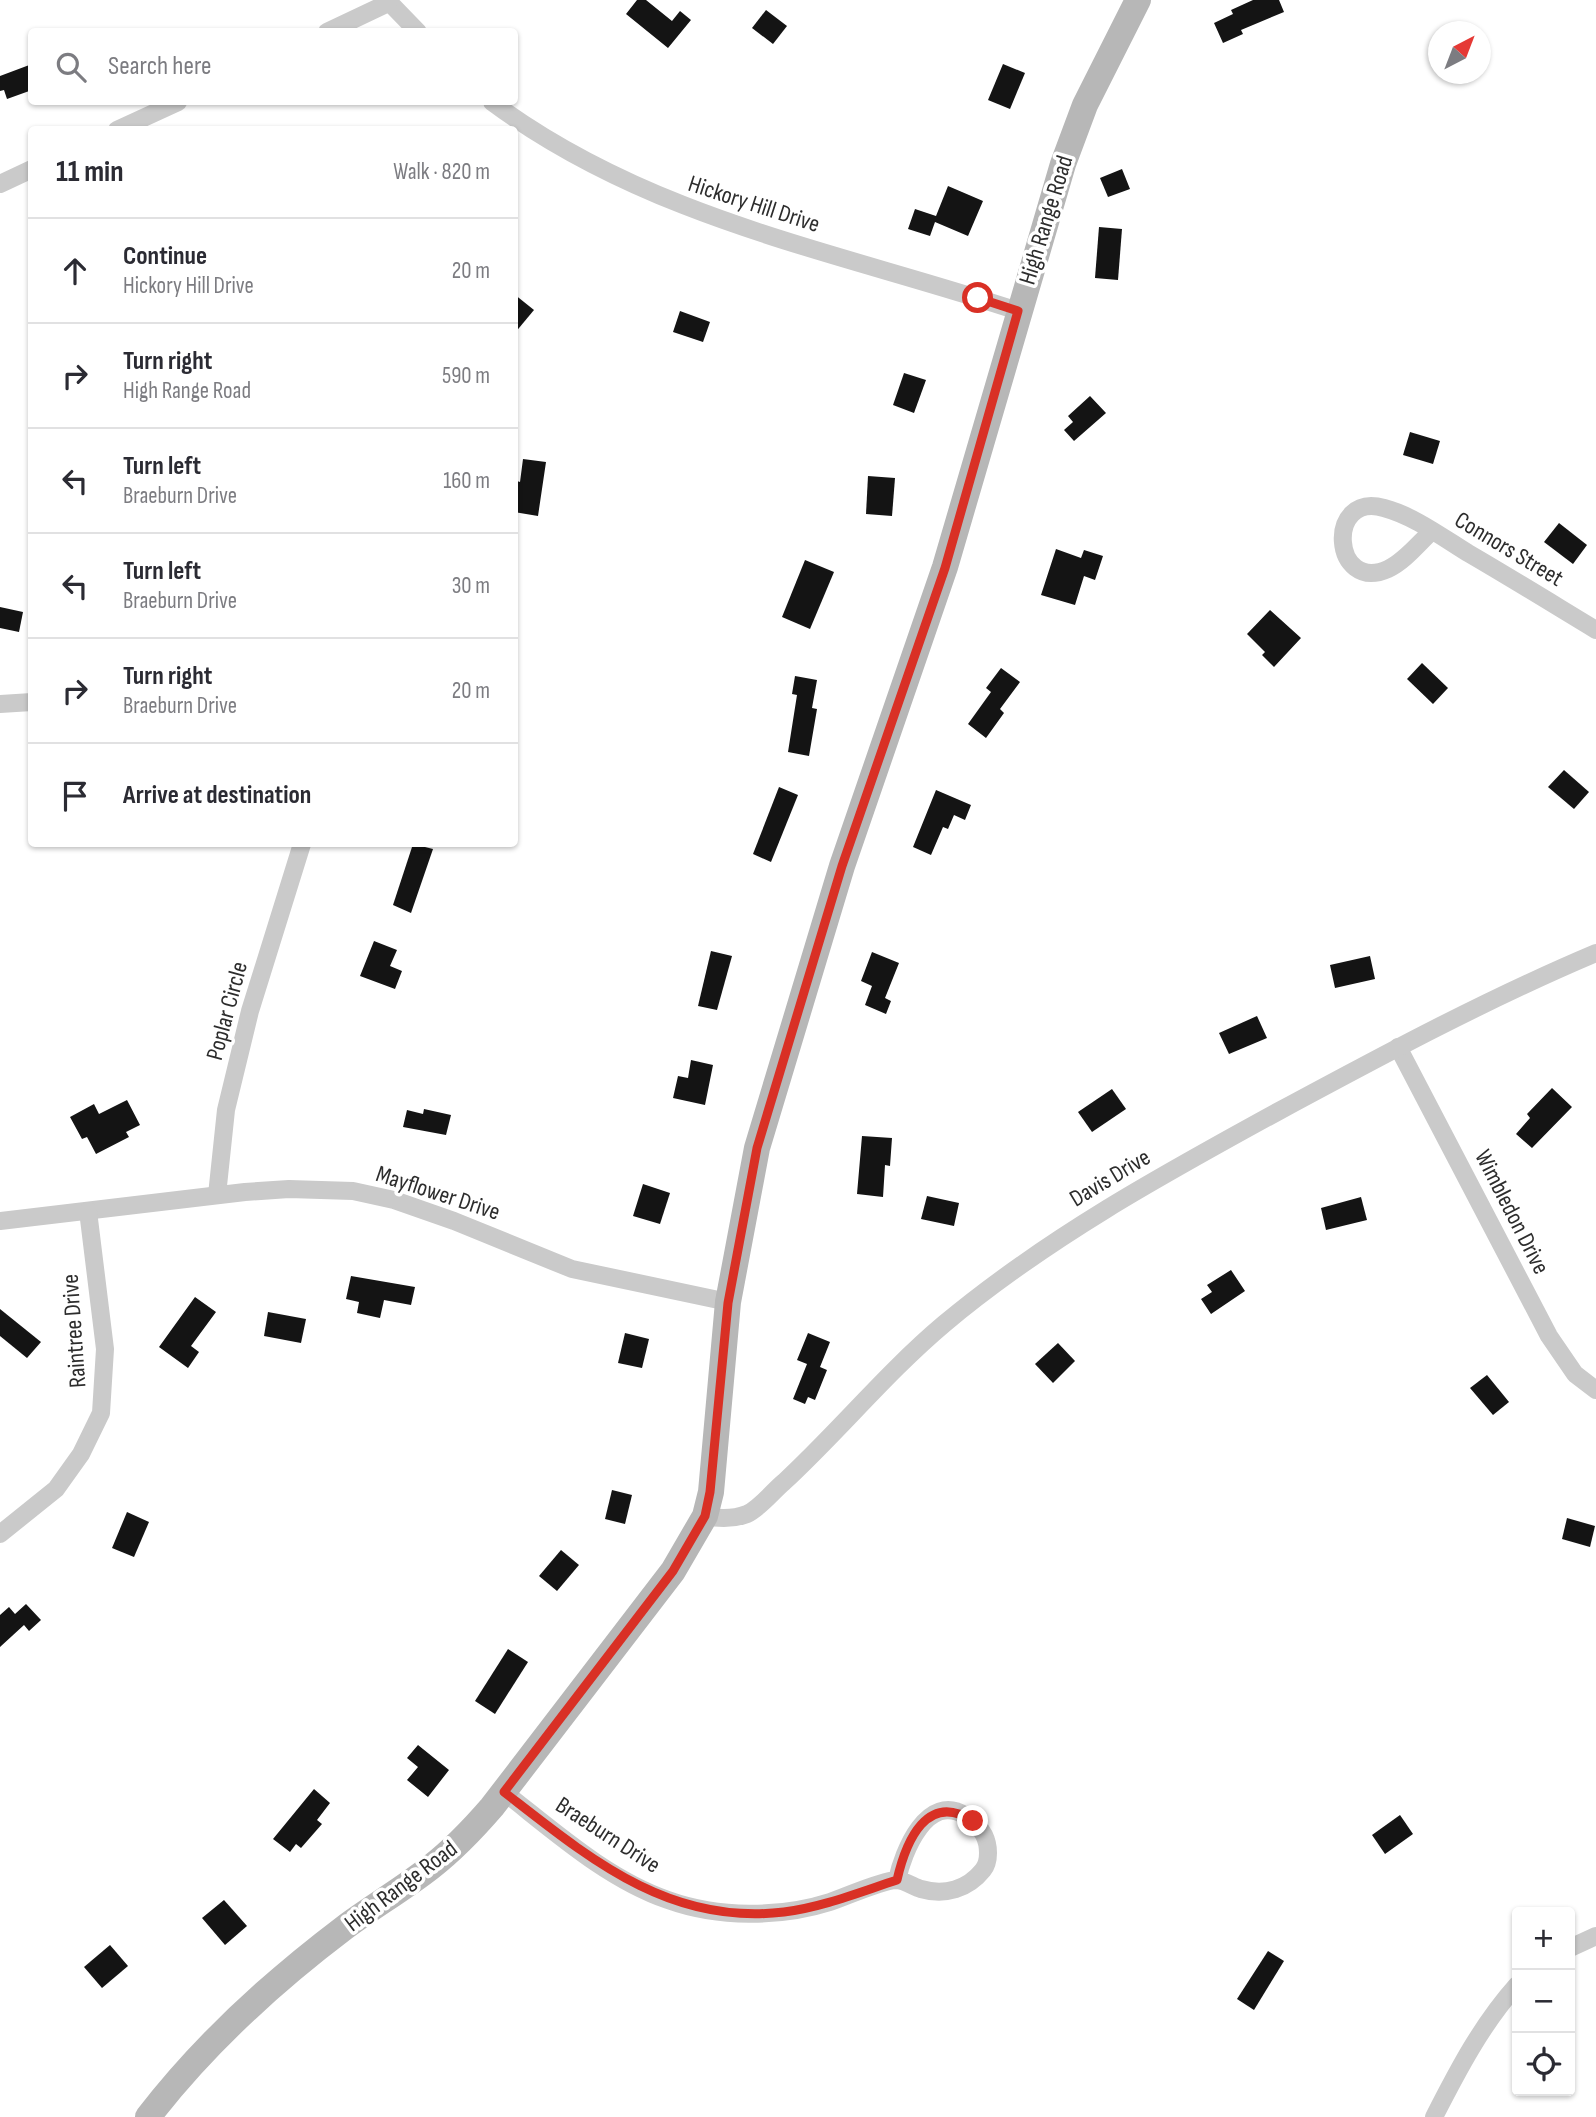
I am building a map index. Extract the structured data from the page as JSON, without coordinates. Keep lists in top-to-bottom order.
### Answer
{
  "streets": {
    "street": [
      "Hickory Hill Drive",
      "High Range Road",
      "Connors Street",
      "Poplar Circle",
      "Davis Drive",
      "Mayflower Drive",
      "Wimbledon Drive",
      "Raintree Drive",
      "Braeburn Drive"
    ]
  },
  "crossings": [
    ["Hickory Hill Drive", "High Range Road"],
    ["High Range Road", "Davis Drive"],
    ["High Range Road", "Mayflower Drive"],
    ["High Range Road", "Braeburn Drive"],
    ["Poplar Circle", "Mayflower Drive"],
    ["Davis Drive", "Wimbledon Drive"],
    ["Mayflower Drive", "Raintree Drive"]
  ],
  "north": "top right",
  "page": {
    "search": "Search here",
    "heading": ["11 min", "Walk · 820 m"],
    "list": [
      ["Continue", "Hickory Hill Drive", "20 m"],
      ["Turn right", "High Range Road", "590 m"],
      ["Turn left", "Braeburn Drive", "160 m"],
      ["Turn left", "Braeburn Drive", "30 m"],
      ["Turn right", "Braeburn Drive", "20 m"],
      "Arrive at destination"
    ],
    "map_buttons": ["+", "−"]
  }
}
